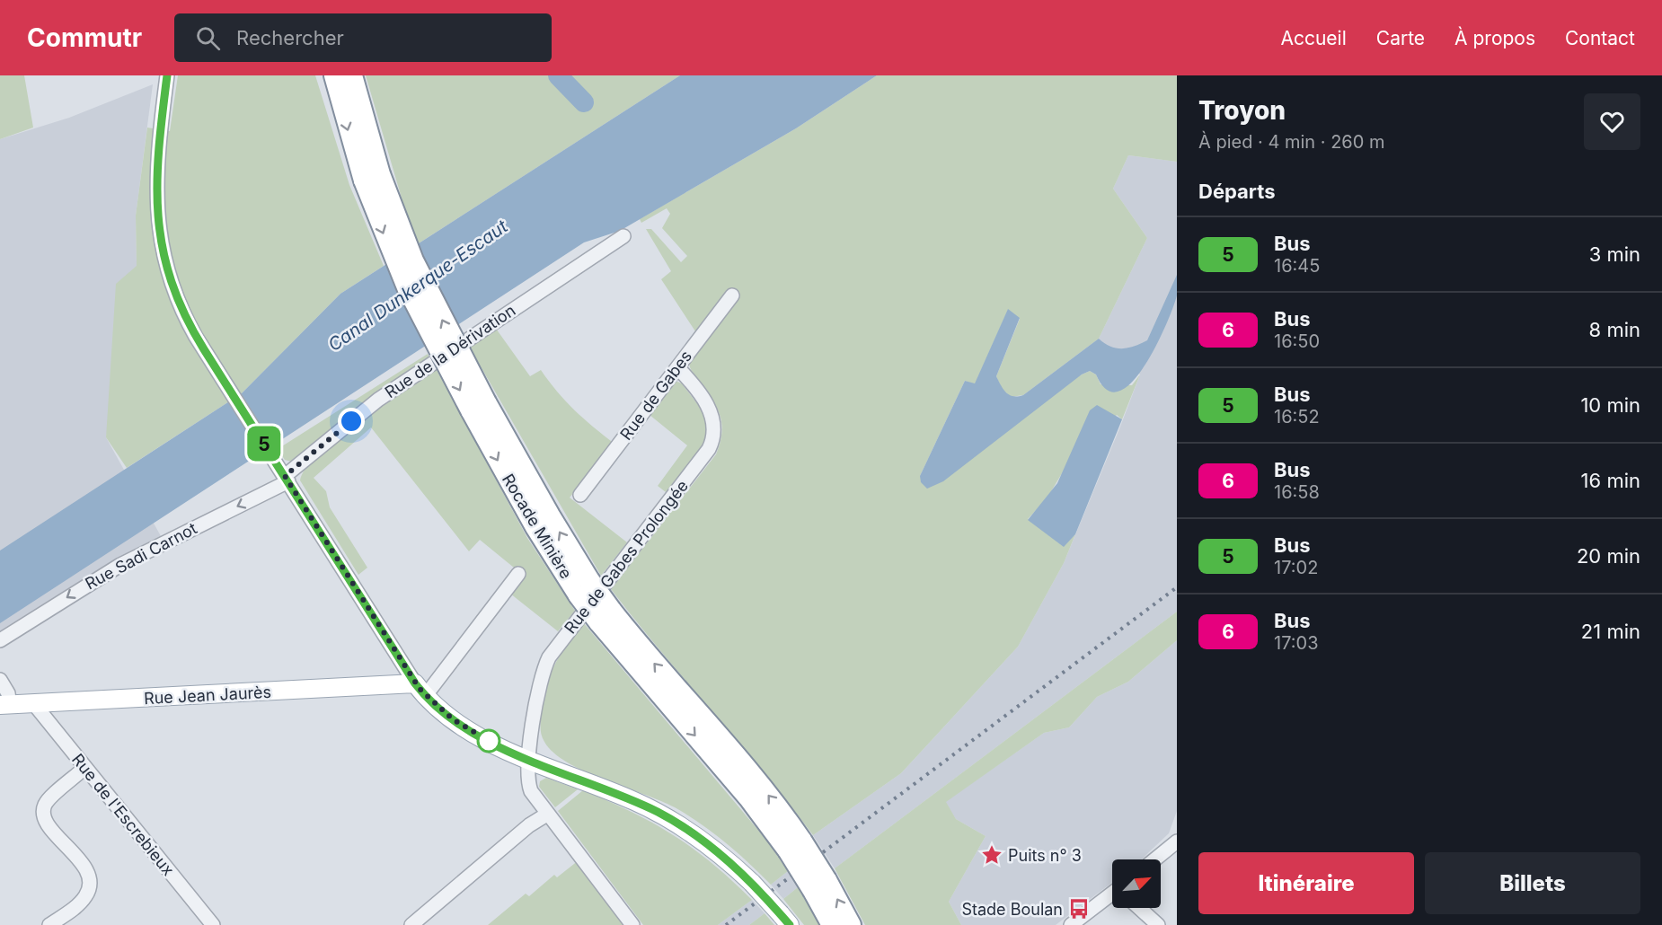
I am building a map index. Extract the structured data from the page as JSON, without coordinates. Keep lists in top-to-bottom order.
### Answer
{
  "streets": {
    "highway": ["Rocade Minière"],
    "main road": ["Rue Jean Jaurès"],
    "street": [
      "Rue de la Dérivation",
      "Rue de Gabes",
      "Rue Sadi Carnot",
      "Rue de Gabes Prolongée",
      "Rue de l'Escrebieux"
    ]
  },
  "crossings": [
    ["Rue de la Dérivation", "Rue Sadi Carnot"],
    ["Rue de Gabes", "Rue de Gabes Prolongée"],
    ["Rue Jean Jaurès", "Rue de l'Escrebieux"]
  ],
  "one_way": ["Rue Sadi Carnot"],
  "water": ["Canal Dunkerque-Escaut"],
  "places": {
    "place": ["Puits n° 3"],
    "bus stop": ["Stade Boulan"]
  },
  "lines": ["bus line 5"],
  "north": "top right",
  "page": {
    "header": "Commutr",
    "search": "Rechercher",
    "nav": [
      "Accueil",
      "Carte",
      "À propos",
      "Contact"
    ],
    "on_map": "5",
    "heading": [
      ["Troyon", "À pied · 4 min · 260 m"],
      "Départs"
    ],
    "list": [
      {
        "mark": "5",
        "name": "Bus",
        "note": "16:45",
        "value": "3 min"
      },
      {
        "mark": "6",
        "name": "Bus",
        "note": "16:50",
        "value": "8 min"
      },
      {
        "mark": "5",
        "name": "Bus",
        "note": "16:52",
        "value": "10 min"
      },
      {
        "mark": "6",
        "name": "Bus",
        "note": "16:58",
        "value": "16 min"
      },
      {
        "mark": "5",
        "name": "Bus",
        "note": "17:02",
        "value": "20 min"
      },
      {
        "mark": "6",
        "name": "Bus",
        "note": "17:03",
        "value": "21 min"
      }
    ],
    "buttons": ["Itinéraire", "Billets"]
  }
}
